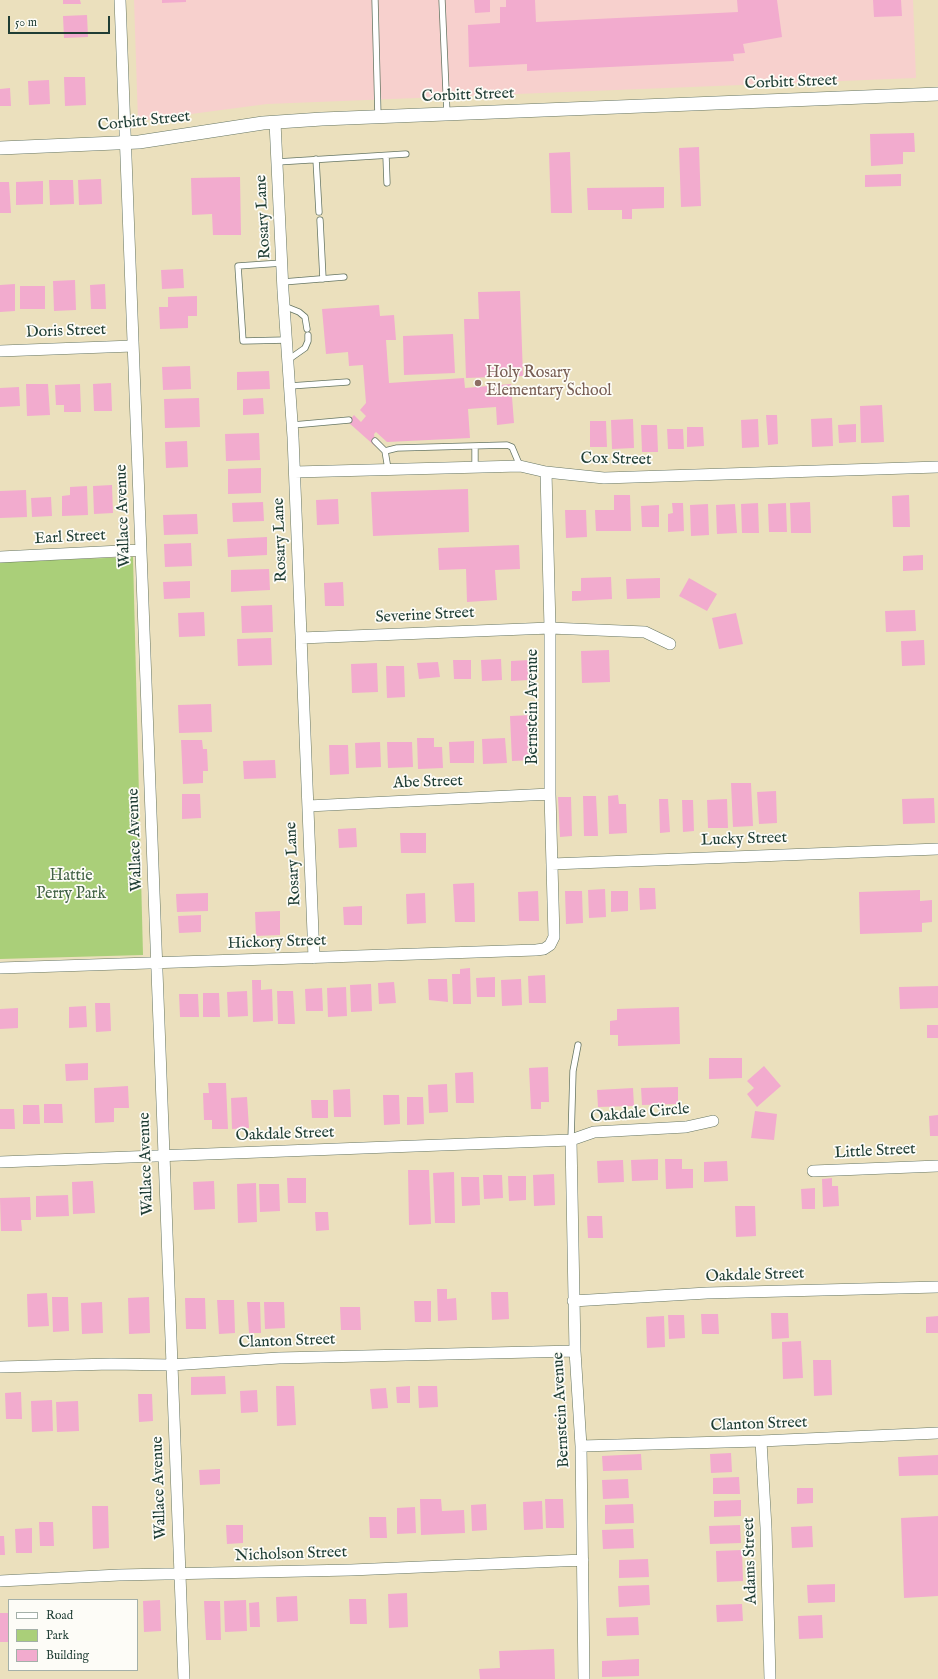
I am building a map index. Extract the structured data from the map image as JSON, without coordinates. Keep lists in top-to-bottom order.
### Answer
{
  "streets": {
    "street": [
      "Corbitt Street",
      "Rosary Lane",
      "Doris Street",
      "Cox Street",
      "Wallace Avenue",
      "Earl Street",
      "Severine Street",
      "Bernstein Avenue",
      "Abe Street",
      "Lucky Street",
      "Hickory Street",
      "Oakdale Circle",
      "Oakdale Street",
      "Little Street",
      "Clanton Street",
      "Nicholson Street",
      "Adams Street"
    ]
  },
  "crossings": [
    ["Corbitt Street", "Rosary Lane"],
    ["Corbitt Street", "Wallace Avenue"],
    ["Rosary Lane", "Cox Street"],
    ["Rosary Lane", "Severine Street"],
    ["Rosary Lane", "Abe Street"],
    ["Rosary Lane", "Hickory Street"],
    ["Doris Street", "Wallace Avenue"],
    ["Cox Street", "Bernstein Avenue"],
    ["Wallace Avenue", "Earl Street"],
    ["Wallace Avenue", "Hickory Street"],
    ["Wallace Avenue", "Oakdale Street"],
    ["Wallace Avenue", "Clanton Street"],
    ["Wallace Avenue", "Nicholson Street"],
    ["Severine Street", "Bernstein Avenue"],
    ["Bernstein Avenue", "Abe Street"],
    ["Bernstein Avenue", "Lucky Street"],
    ["Bernstein Avenue", "Hickory Street"],
    ["Bernstein Avenue", "Oakdale Circle"],
    ["Bernstein Avenue", "Oakdale Street"],
    ["Bernstein Avenue", "Clanton Street"],
    ["Bernstein Avenue", "Nicholson Street"],
    ["Oakdale Circle", "Oakdale Street"],
    ["Clanton Street", "Adams Street"]
  ],
  "parks": ["Hattie Perry Park"],
  "places": ["Holy Rosary Elementary School"],
  "legend": ["Road", "Park", "Building"],
  "scale_bar": "50 m"
}
